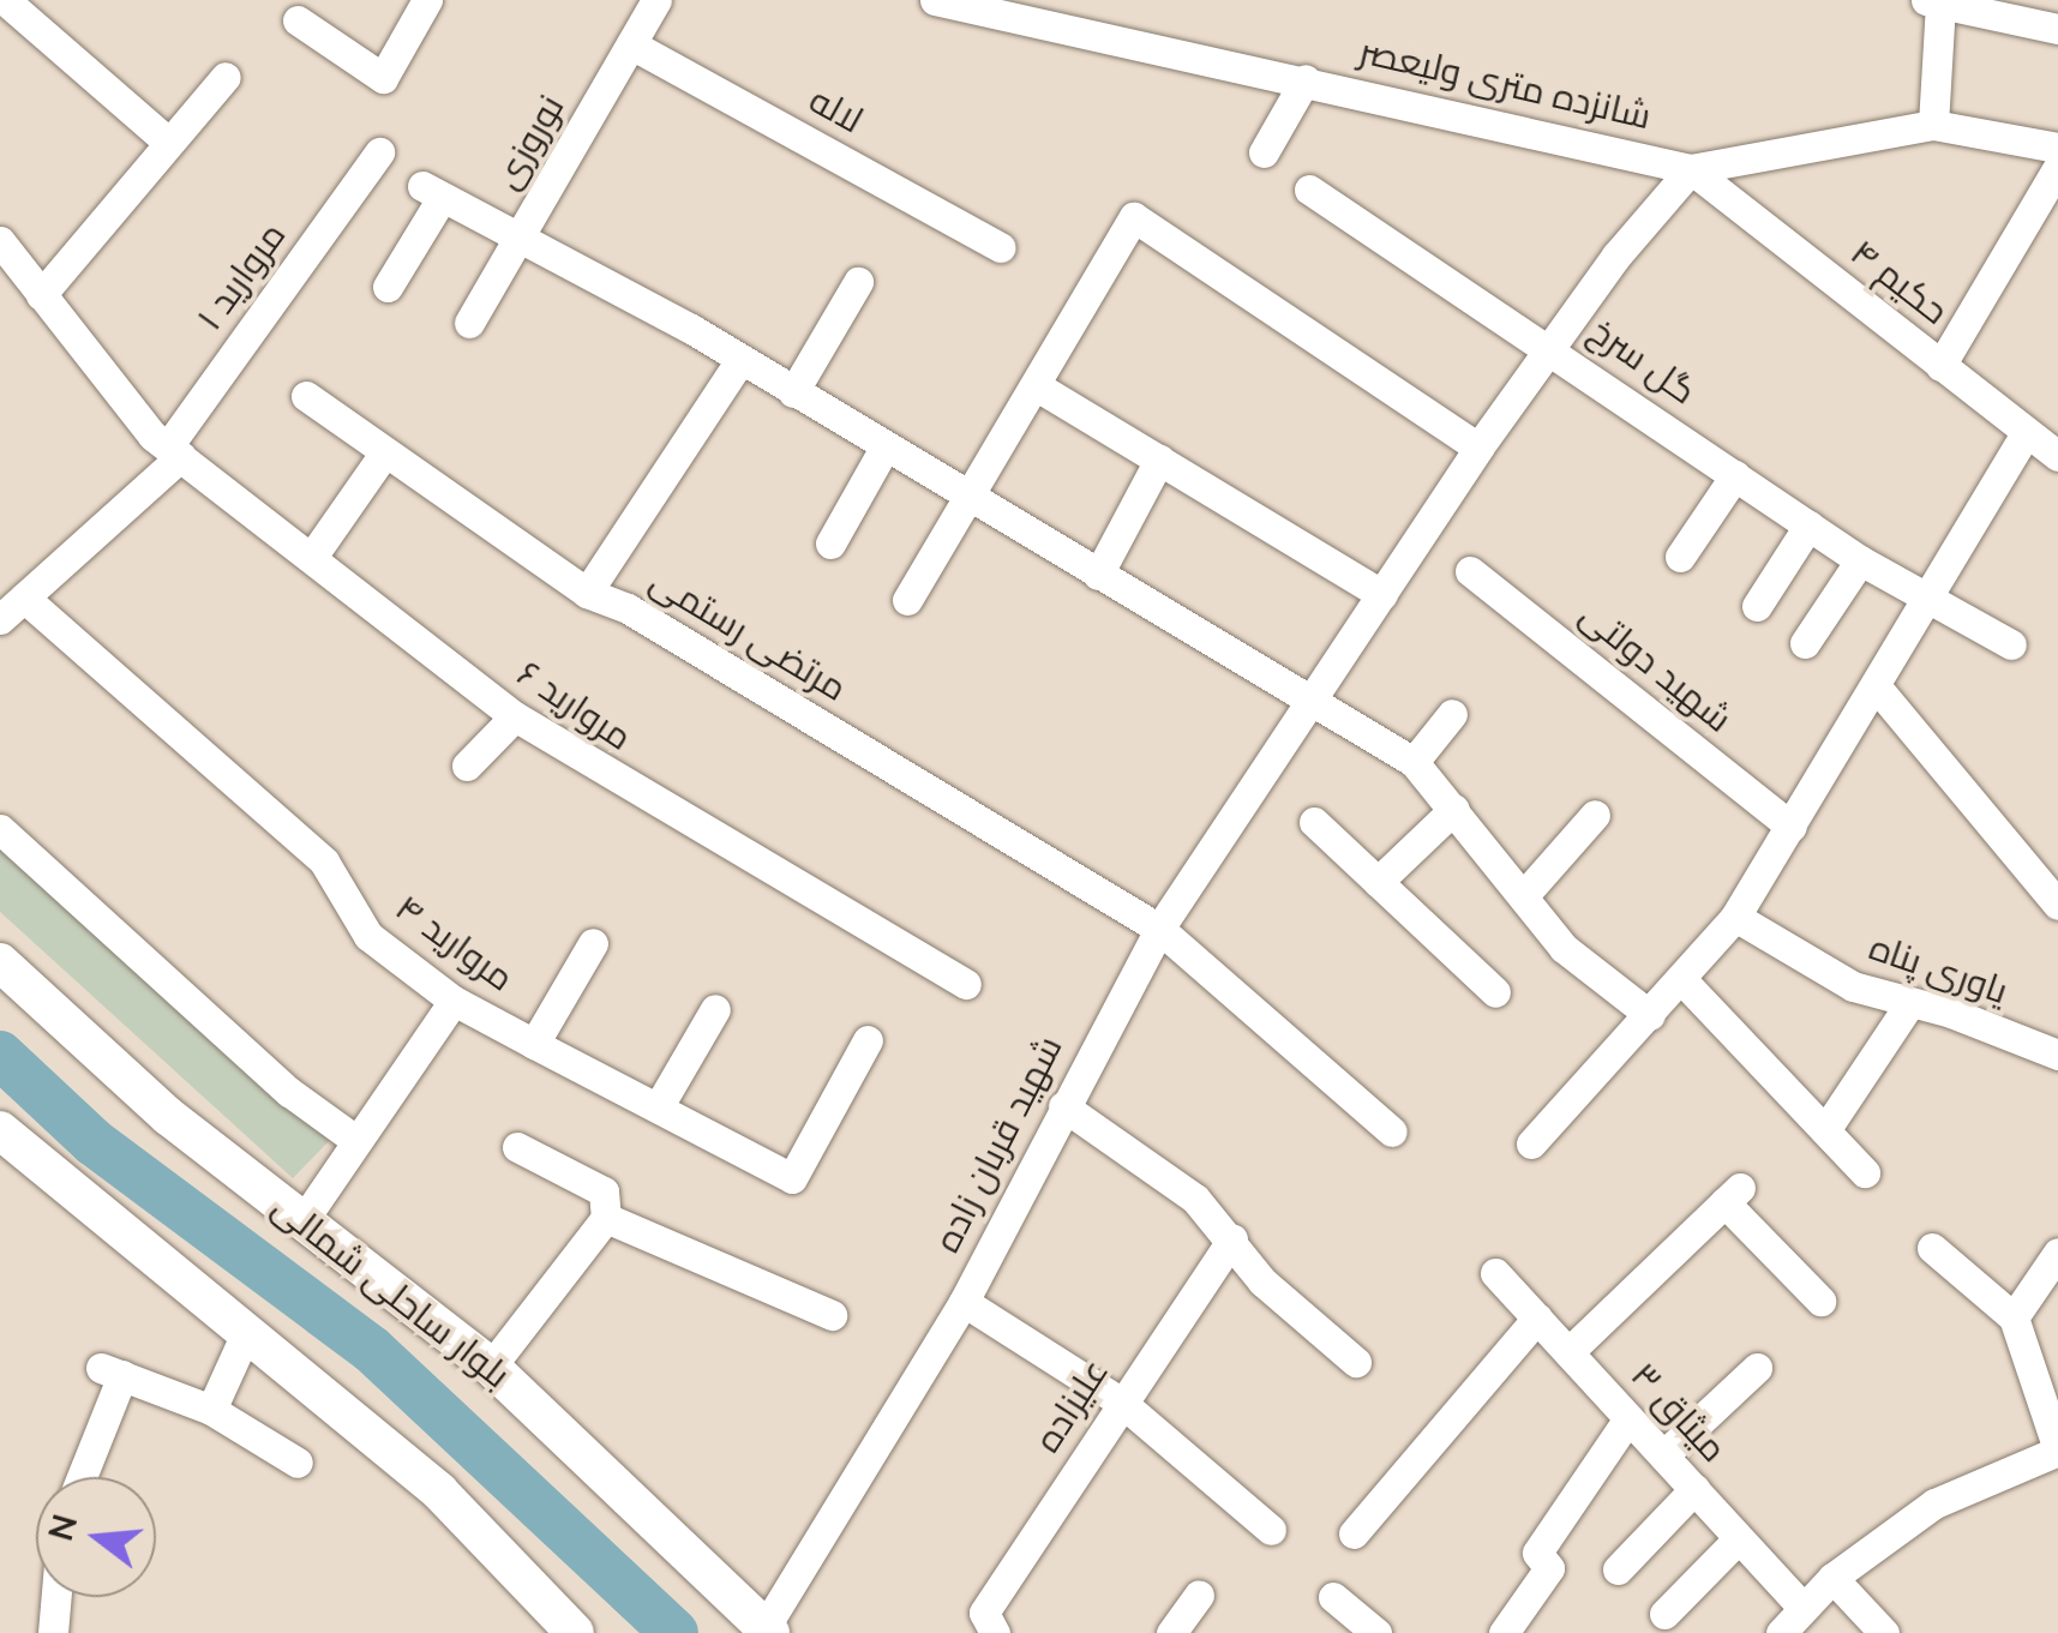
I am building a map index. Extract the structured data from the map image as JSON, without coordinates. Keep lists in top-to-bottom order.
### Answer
{
  "streets": {
    "main road": ["بلوار ساحلی شمالی"],
    "street": [
      "شانزده متری ولیعصر",
      "لاله",
      "نوروزی",
      "مروارید ۱",
      "حکیم ۴",
      "گل سرخ",
      "مرتضی رستمی",
      "شهید دولتی",
      "مروارید ۶",
      "مروارید ۴",
      "یاوری پناه",
      "شهید قربان زاده",
      "علیزاده",
      "میثاق ۳"
    ]
  },
  "crossings": [
    ["شانزده متری ولیعصر", "حکیم ۴"],
    ["شانزده متری ولیعصر", "شهید قربان زاده"],
    ["لاله", "نوروزی"],
    ["مروارید ۱", "مروارید ۶"],
    ["مروارید ۱", "مروارید ۴"],
    ["حکیم ۴", "شهید قربان زاده"],
    ["گل سرخ", "شهید قربان زاده"],
    ["مرتضی رستمی", "شهید قربان زاده"],
    ["شهید قربان زاده", "بلوار ساحلی شمالی"]
  ],
  "north": "left"
}
